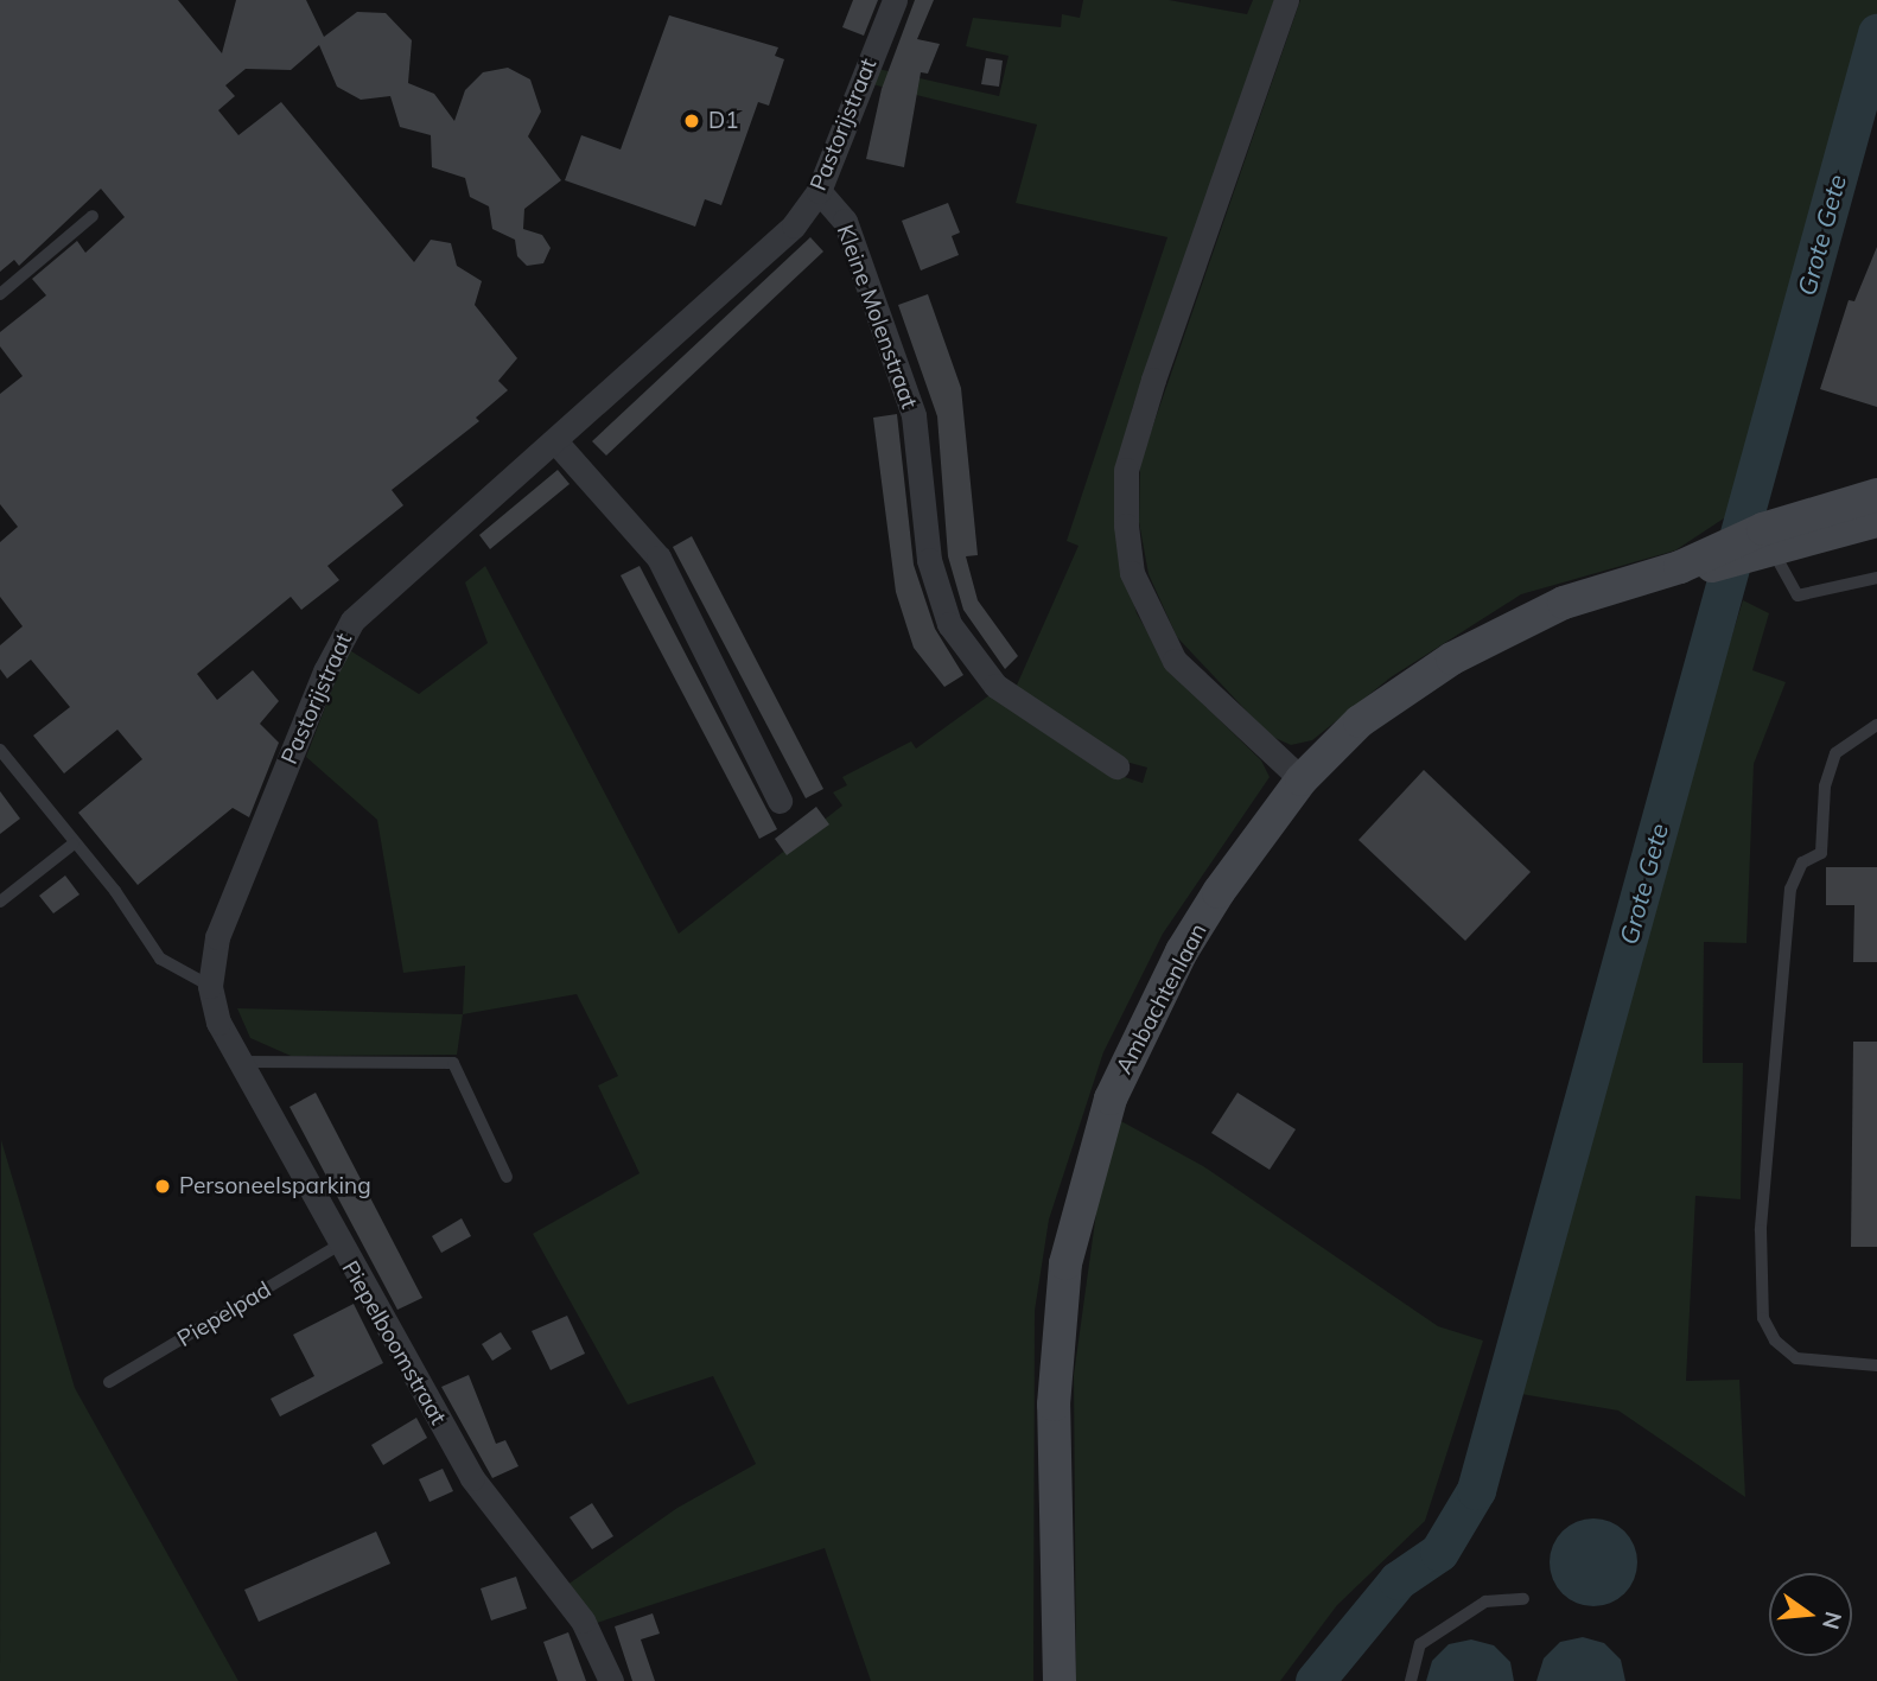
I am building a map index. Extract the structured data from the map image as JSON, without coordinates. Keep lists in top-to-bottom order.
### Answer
{
  "streets": {
    "street": [
      "Pastorijstraat",
      "Kleine Molenstraat",
      "Ambachtenlaan",
      "Piepelboomstraat"
    ],
    "lane": ["Piepelpad"]
  },
  "crossings": [
    ["Pastorijstraat", "Kleine Molenstraat"],
    ["Pastorijstraat", "Piepelboomstraat"],
    ["Piepelpad", "Piepelboomstraat"]
  ],
  "water": ["Grote Gete"],
  "places": ["D1", "Personeelsparking"],
  "north": "right"
}
